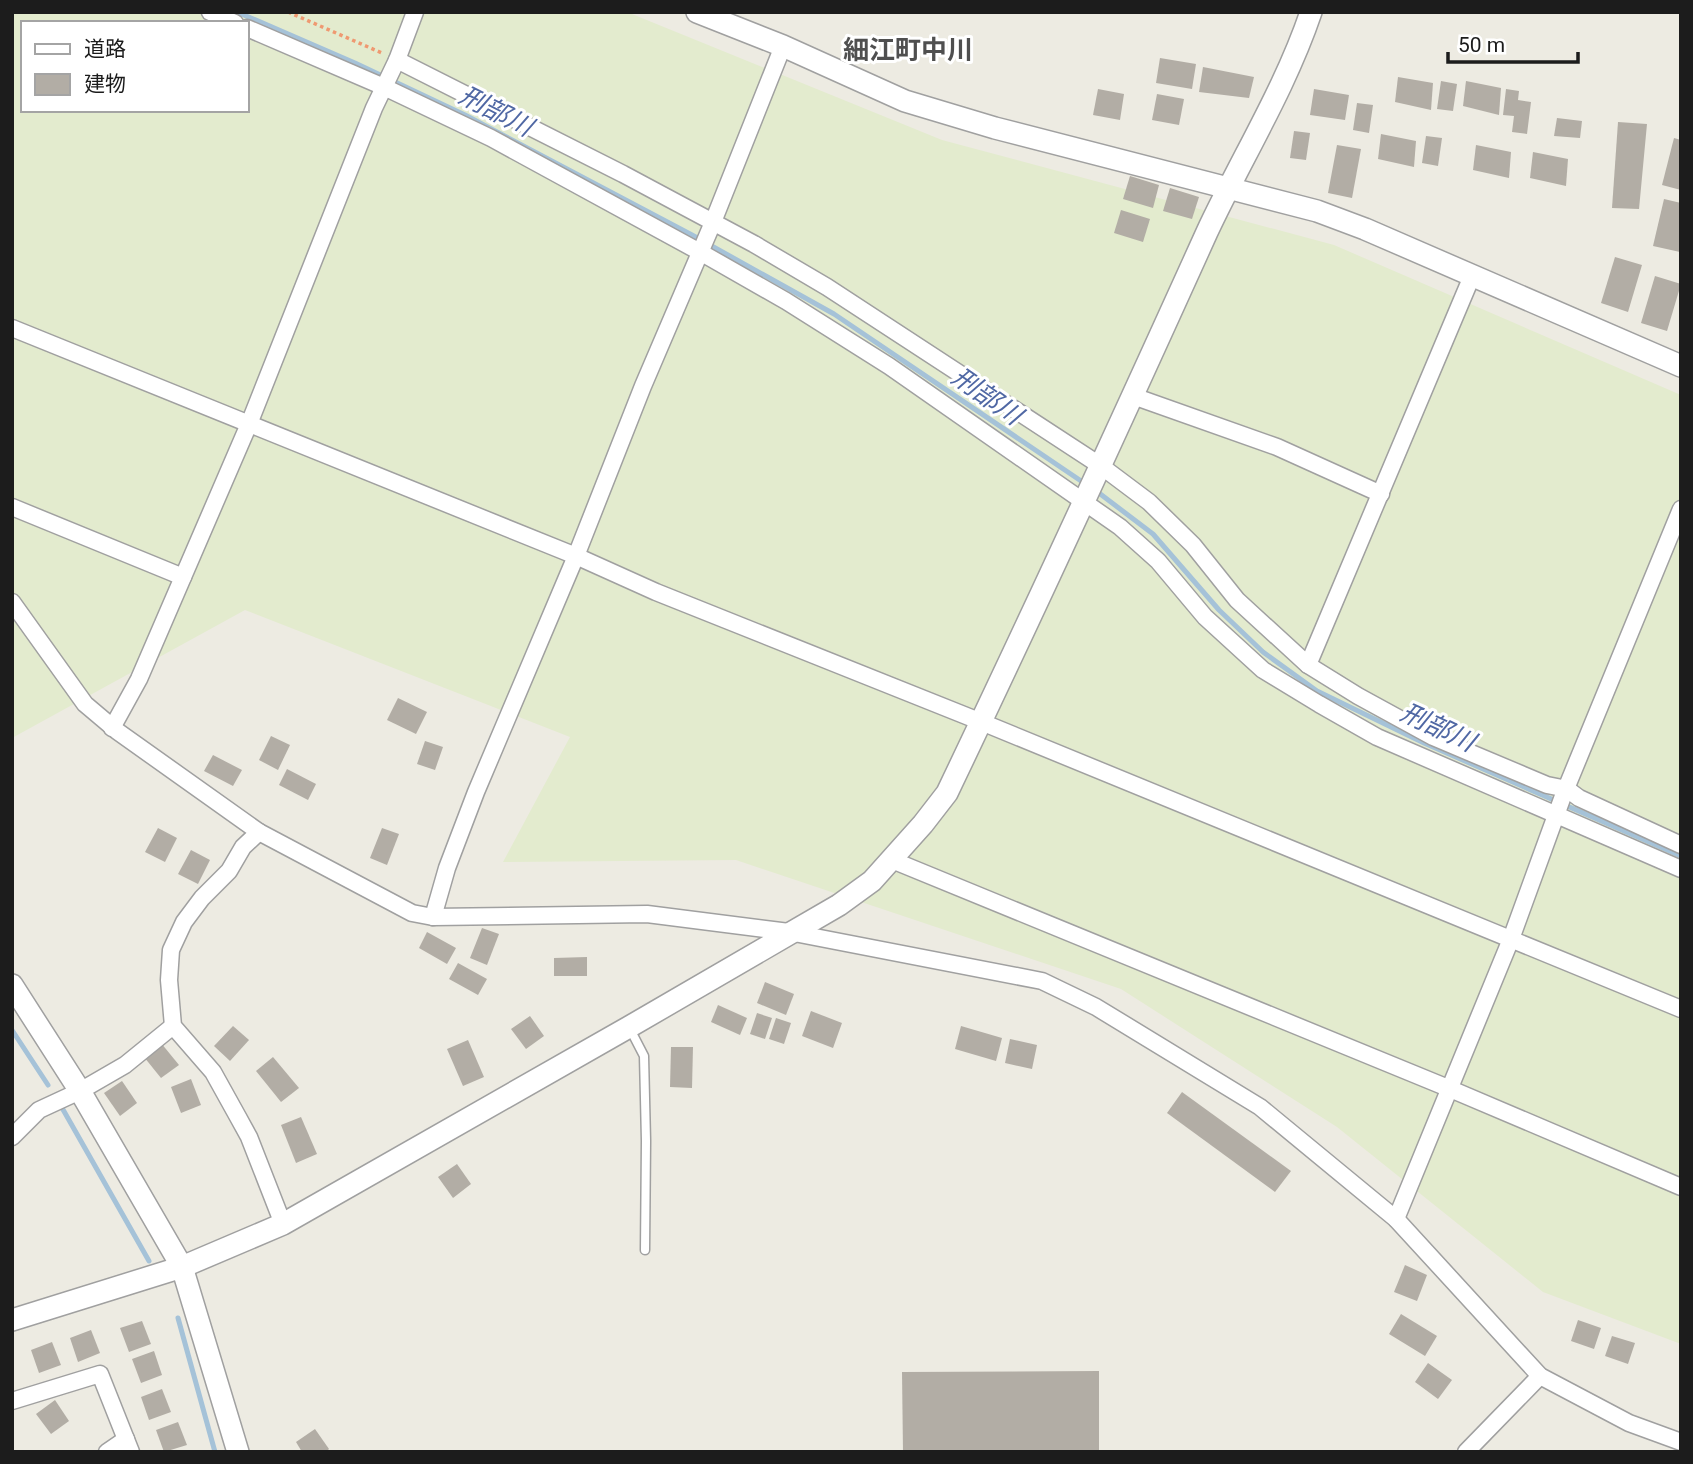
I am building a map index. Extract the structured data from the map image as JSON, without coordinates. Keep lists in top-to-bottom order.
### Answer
{
  "districts": ["細江町中川"],
  "water": ["刑部川"],
  "legend": ["道路", "建物"],
  "scale_bar": "50 m"
}
